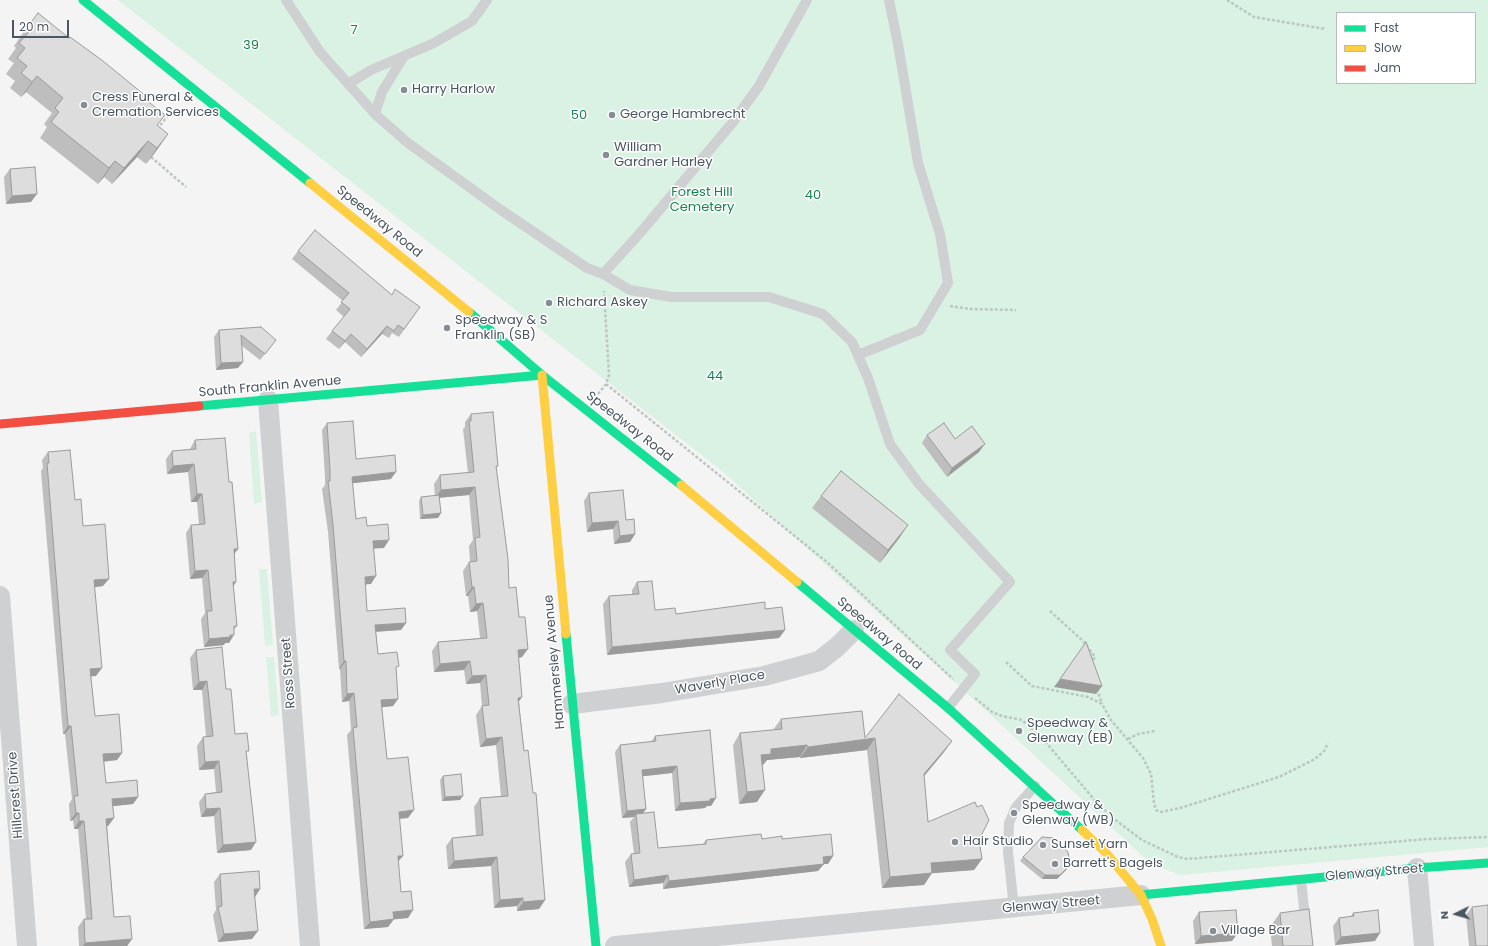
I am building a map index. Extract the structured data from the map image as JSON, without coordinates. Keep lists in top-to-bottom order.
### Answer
{
  "streets": {
    "street": [
      "Speedway Road",
      "South Franklin Avenue",
      "Hammersley Avenue",
      "Ross Street",
      "Waverly Place",
      "Hillcrest Drive",
      "Glenway Street"
    ]
  },
  "crossings": [
    ["Speedway Road", "South Franklin Avenue"],
    ["Speedway Road", "Hammersley Avenue"],
    ["Speedway Road", "Waverly Place"],
    ["Speedway Road", "Glenway Street"],
    ["South Franklin Avenue", "Hammersley Avenue"],
    ["South Franklin Avenue", "Ross Street"],
    ["Hammersley Avenue", "Waverly Place"]
  ],
  "parks": [
    "7",
    "39",
    "50",
    "Forest Hill Cemetery",
    "40",
    "44"
  ],
  "places": [
    "Harry Harlow",
    "Cress Funeral & Cremation Services",
    "George Hambrecht",
    "William Gardner Harley",
    "Richard Askey",
    "Speedway & S Franklin (SB)",
    "Speedway & Glenway (EB)",
    "Speedway & Glenway (WB)",
    "Hair Studio",
    "Sunset Yarn",
    "Barrett's Bagels",
    "Village Bar"
  ],
  "legend": ["Fast", "Slow", "Jam"],
  "scale_bar": "20 m",
  "north": "left"
}
